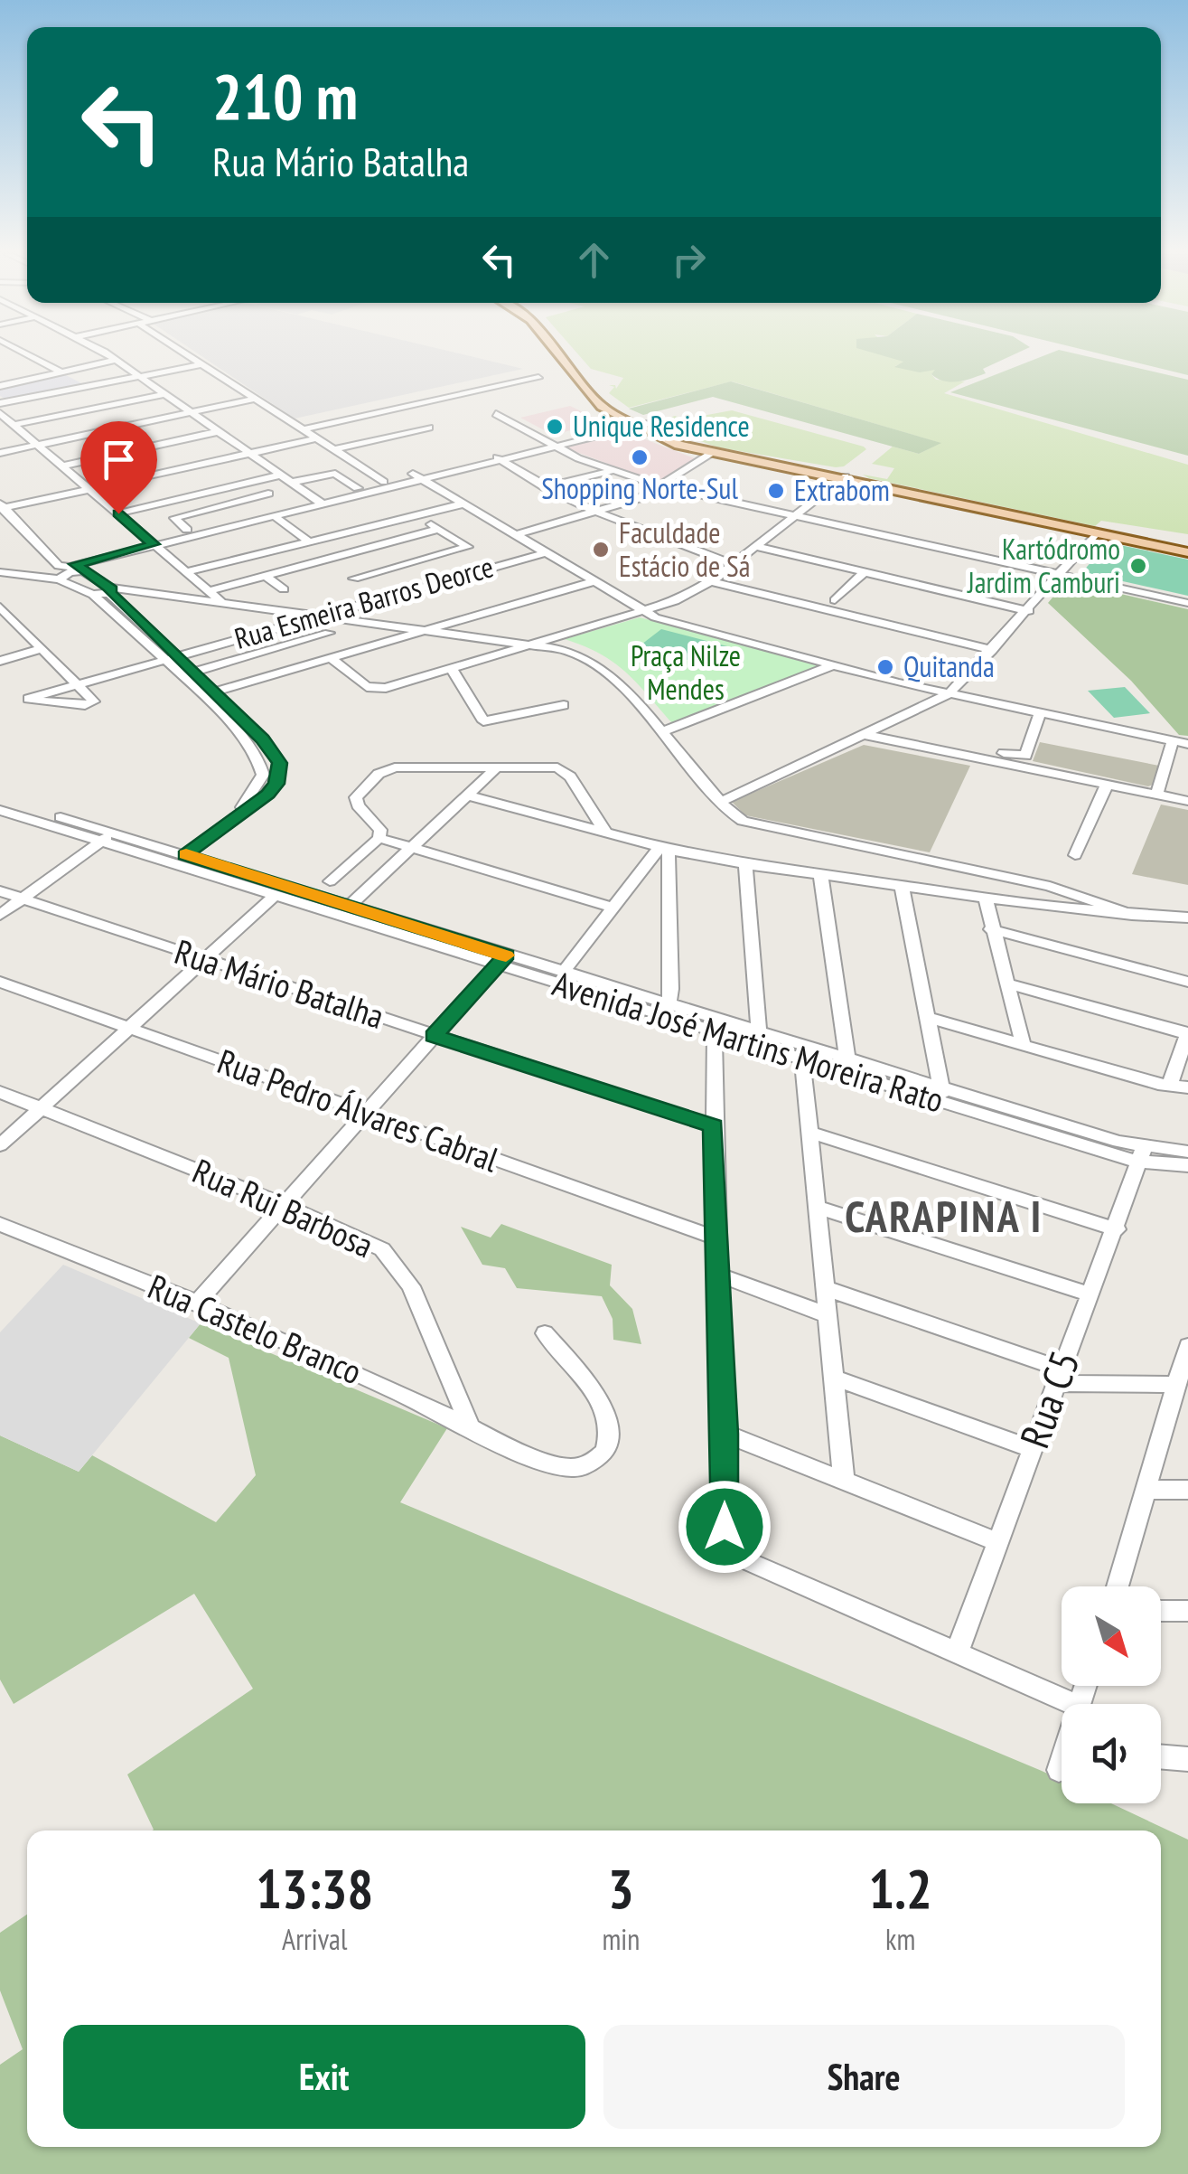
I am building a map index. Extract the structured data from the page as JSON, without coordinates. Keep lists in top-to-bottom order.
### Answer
{
  "streets": {
    "street": [
      "Rua Esmeira Barros Deorce",
      "Rua Mário Batalha",
      "Avenida José Martins Moreira Rato",
      "Rua Pedro Álvares Cabral",
      "Rua Rui Barbosa",
      "Rua Castelo Branco",
      "Rua C5"
    ]
  },
  "crossings": [
    ["Avenida José Martins Moreira Rato", "Rua C5"],
    ["Rua Rui Barbosa", "Rua Castelo Branco"]
  ],
  "districts": ["CARAPINA I"],
  "parks": ["Praça Nilze Mendes"],
  "places": [
    "Unique Residence",
    "Shopping Norte-Sul",
    "Extrabom",
    "Faculdade Estácio de Sá",
    "Kartódromo Jardim Camburi",
    "Quitanda"
  ],
  "north": "bottom right",
  "page": {
    "turn": ["210 m", "Rua Mário Batalha"],
    "eta": [
      "13:38",
      "Arrival",
      "3",
      "min",
      "1.2",
      "km"
    ],
    "buttons": ["Exit", "Share"]
  }
}
